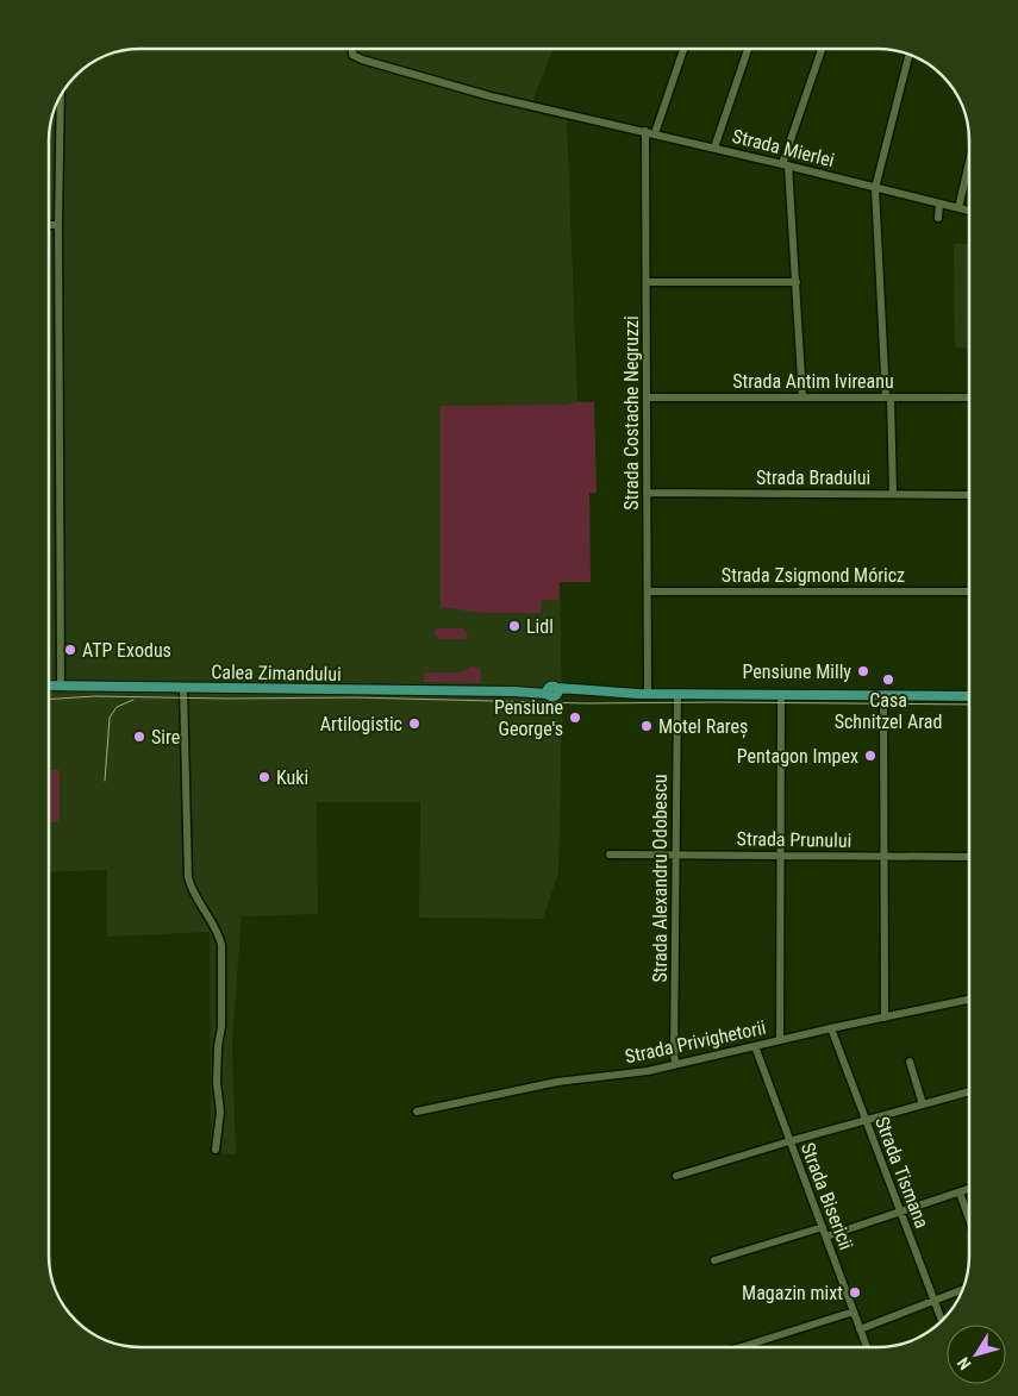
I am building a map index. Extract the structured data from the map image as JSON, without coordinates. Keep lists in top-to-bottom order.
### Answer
{
  "streets": {
    "main road": ["Calea Zimandului"],
    "street": [
      "Strada Mierlei",
      "Strada Antim Ivireanu",
      "Strada Costache Negruzzi",
      "Strada Bradului",
      "Strada Zsigmond Móricz",
      "Strada Prunului",
      "Strada Alexandru Odobescu",
      "Strada Privighetorii",
      "Strada Tismana",
      "Strada Bisericii"
    ]
  },
  "crossings": [
    ["Strada Mierlei", "Strada Costache Negruzzi"],
    ["Strada Antim Ivireanu", "Strada Costache Negruzzi"],
    ["Strada Costache Negruzzi", "Strada Bradului"],
    ["Strada Costache Negruzzi", "Strada Zsigmond Móricz"],
    ["Strada Costache Negruzzi", "Calea Zimandului"],
    ["Calea Zimandului", "Strada Alexandru Odobescu"],
    ["Strada Prunului", "Strada Alexandru Odobescu"],
    ["Strada Alexandru Odobescu", "Strada Privighetorii"],
    ["Strada Privighetorii", "Strada Tismana"],
    ["Strada Privighetorii", "Strada Bisericii"]
  ],
  "places": [
    "Lidl",
    "ATP Exodus",
    "Pensiune Milly",
    "Casa Schnitzel Arad",
    "Pensiune George's",
    "Artilogistic",
    "Motel Rareș",
    "Sire",
    "Pentagon Impex",
    "Kuki",
    "Magazin mixt"
  ],
  "north": "bottom left"
}
